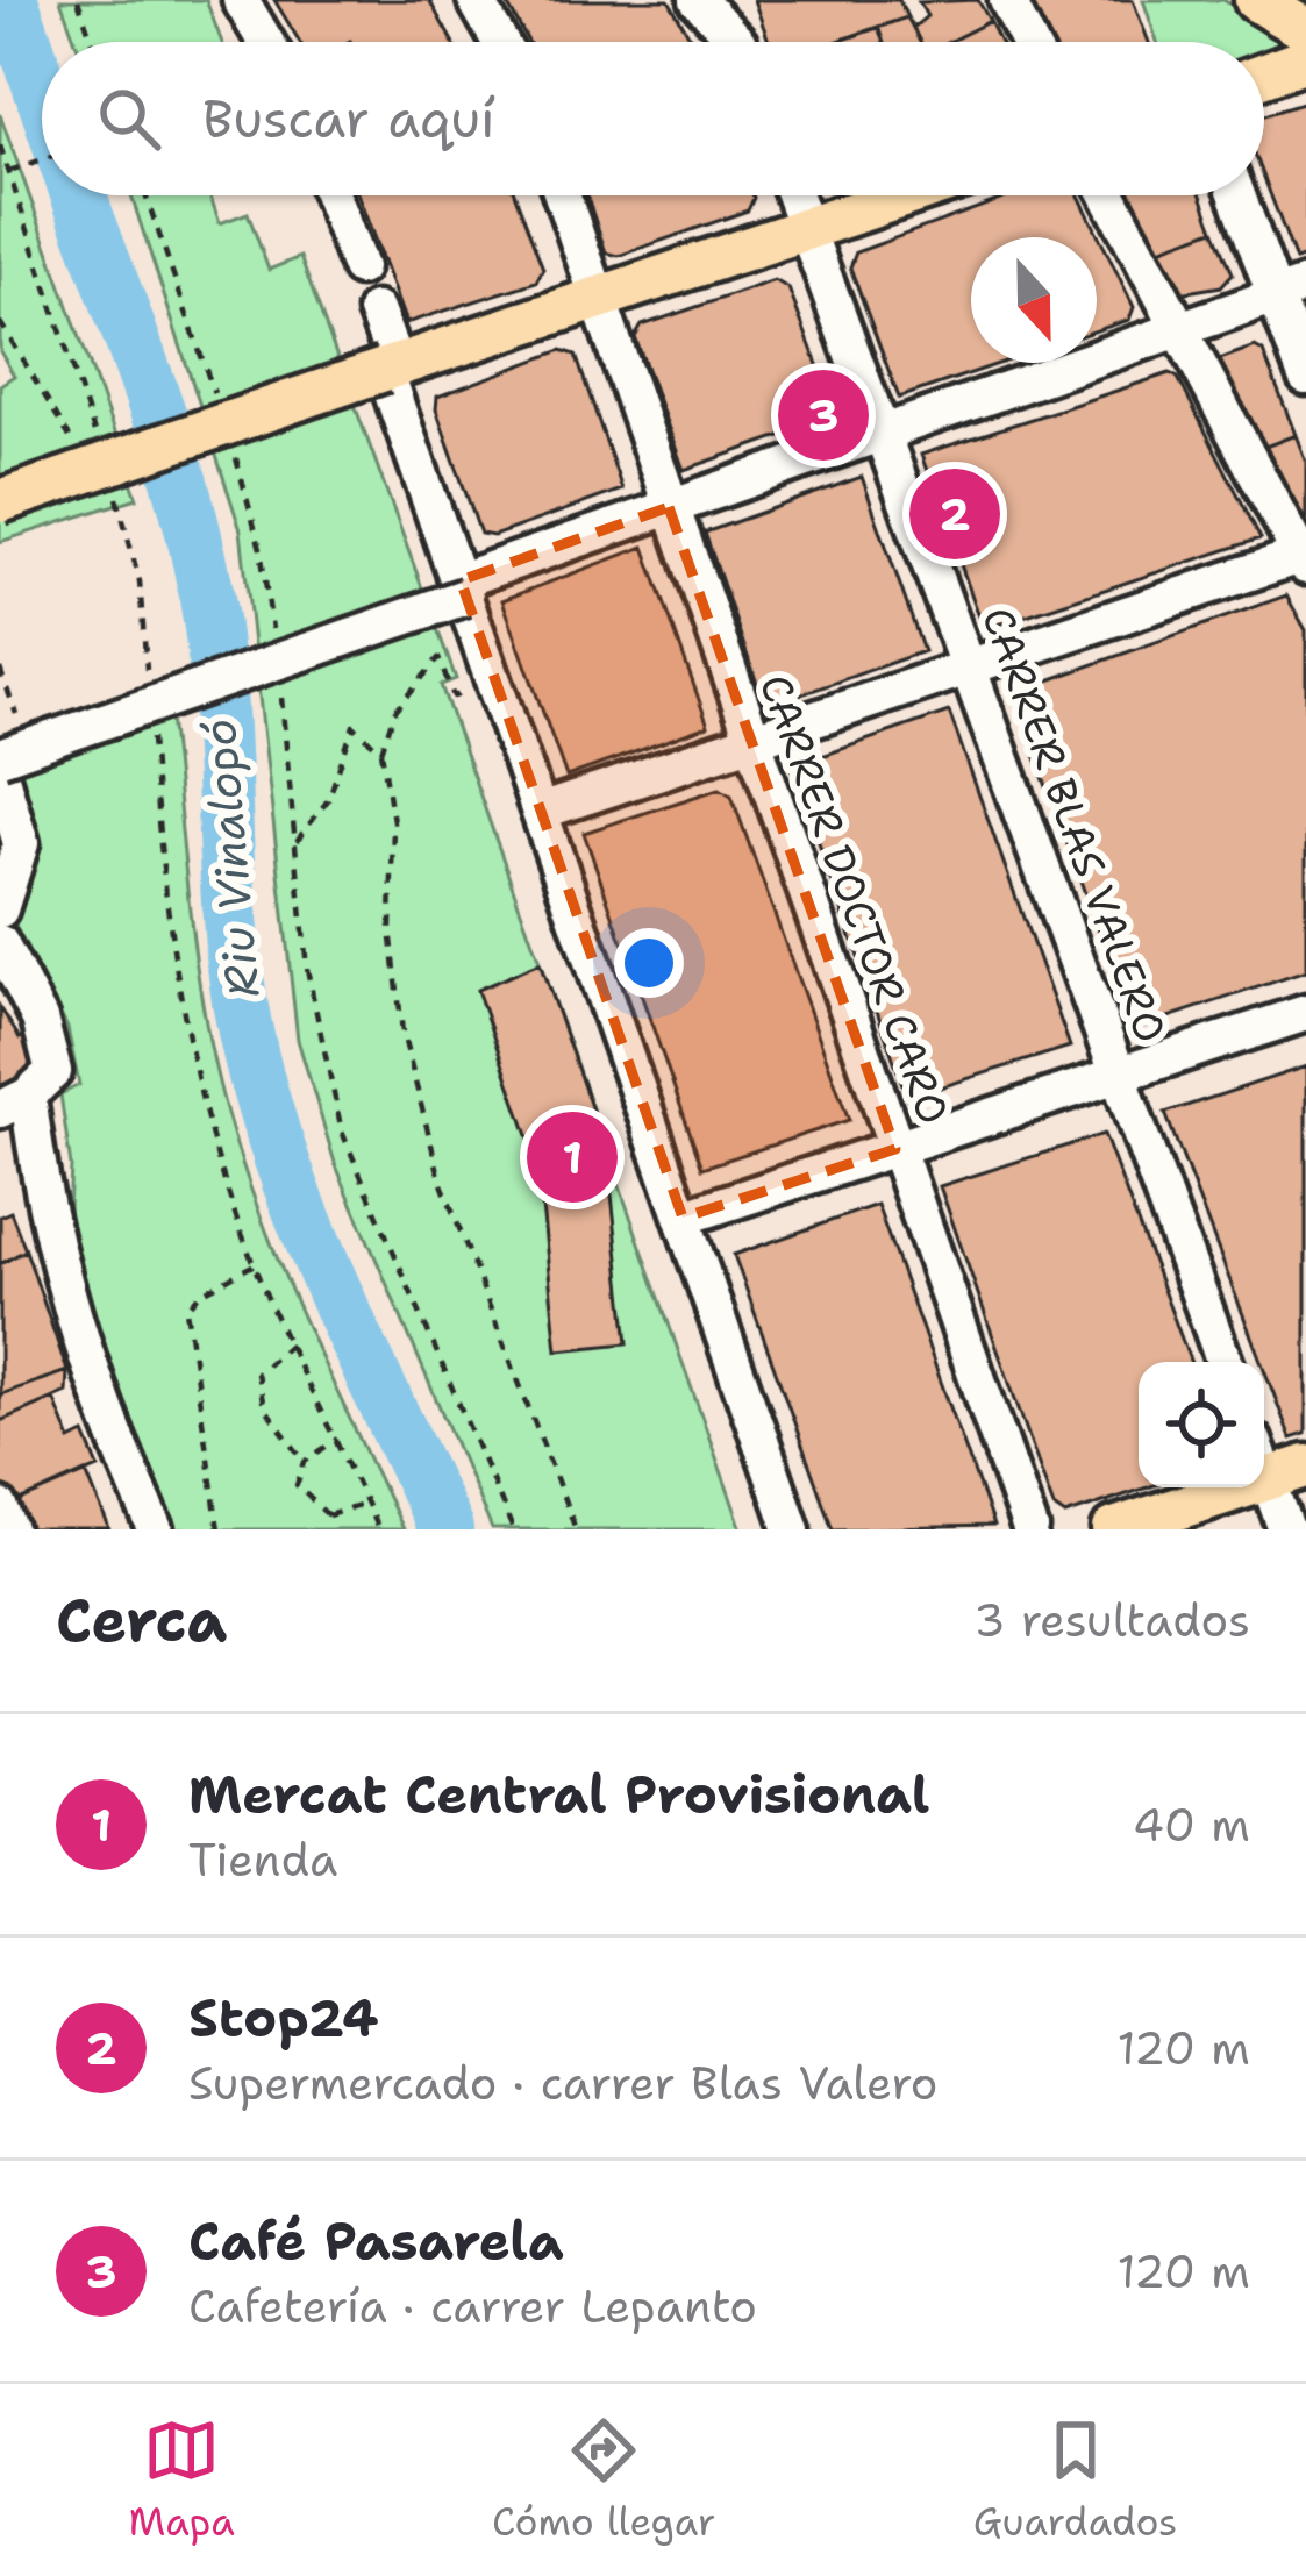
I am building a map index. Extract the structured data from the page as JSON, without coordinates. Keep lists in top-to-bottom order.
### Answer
{
  "streets": {
    "street": ["CARRER BLAS VALERO", "CARRER DOCTOR CARO"]
  },
  "water": ["Riu Vinalopó"],
  "north": "bottom",
  "page": {
    "search": "Buscar aquí",
    "pins": ["3", "2", "1"],
    "heading": ["Cerca", "3 resultados"],
    "list": [
      {
        "mark": "1",
        "name": "Mercat Central Provisional",
        "note": "Tienda",
        "value": "40 m"
      },
      {
        "mark": "2",
        "name": "Stop24",
        "note": "Supermercado · carrer Blas Valero",
        "value": "120 m"
      },
      {
        "mark": "3",
        "name": "Café Pasarela",
        "note": "Cafetería · carrer Lepanto",
        "value": "120 m"
      }
    ],
    "nav": ["Mapa", "Cómo llegar", "Guardados"]
  }
}
